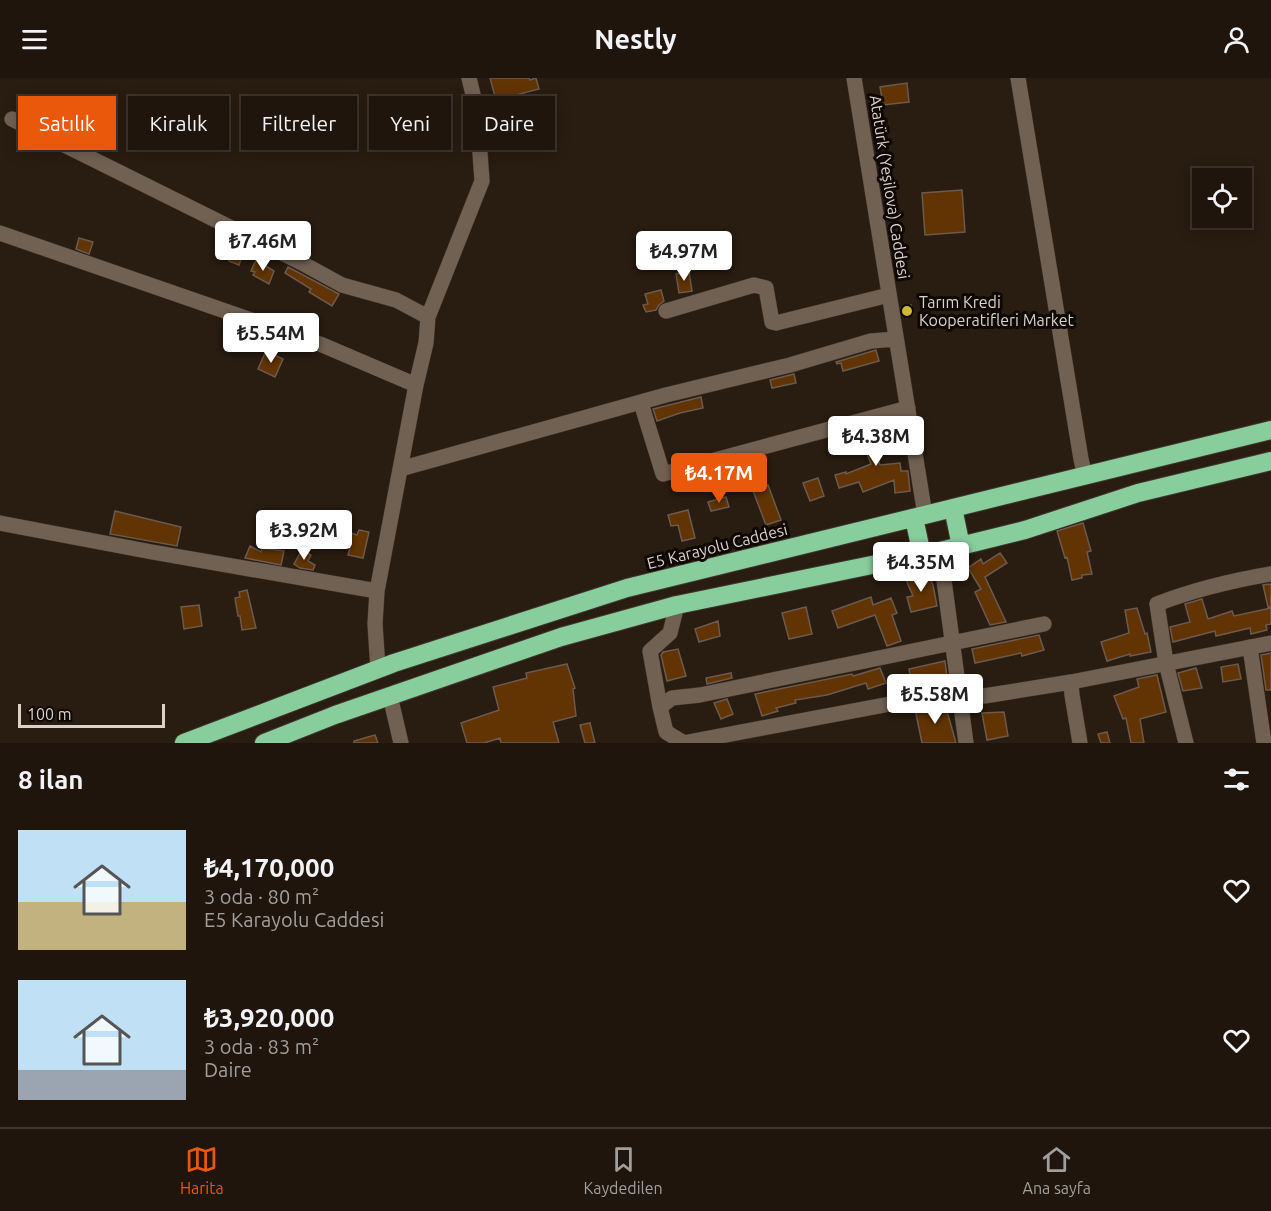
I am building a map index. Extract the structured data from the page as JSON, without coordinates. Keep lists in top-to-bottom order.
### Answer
{
  "streets": {
    "highway": ["E5 Karayolu Caddesi"],
    "street": ["Atatürk (Yeşilova) Caddesi"]
  },
  "crossings": [
    ["Atatürk (Yeşilova) Caddesi", "E5 Karayolu Caddesi"]
  ],
  "places": ["Tarım Kredi Kooperatifleri Market"],
  "scale_bar": "100 m",
  "page": {
    "header": "Nestly",
    "chip": [
      "Satılık",
      "Kiralık",
      "Filtreler",
      "Yeni",
      "Daire"
    ],
    "price": [
      "₺7.46M",
      "₺4.97M",
      "₺5.54M",
      "₺4.38M",
      "₺4.17M",
      "₺3.92M",
      "₺4.35M",
      "₺5.58M"
    ],
    "scale": "100 m",
    "heading": "8 ilan",
    "list": [
      {
        "name": "₺4,170,000",
        "note": "3 oda · 80 m² · E5 Karayolu Caddesi"
      },
      {
        "name": "₺3,920,000",
        "note": "3 oda · 83 m² · Daire"
      }
    ],
    "tabs": ["Harita", "Kaydedilen", "Ana sayfa"]
  }
}
